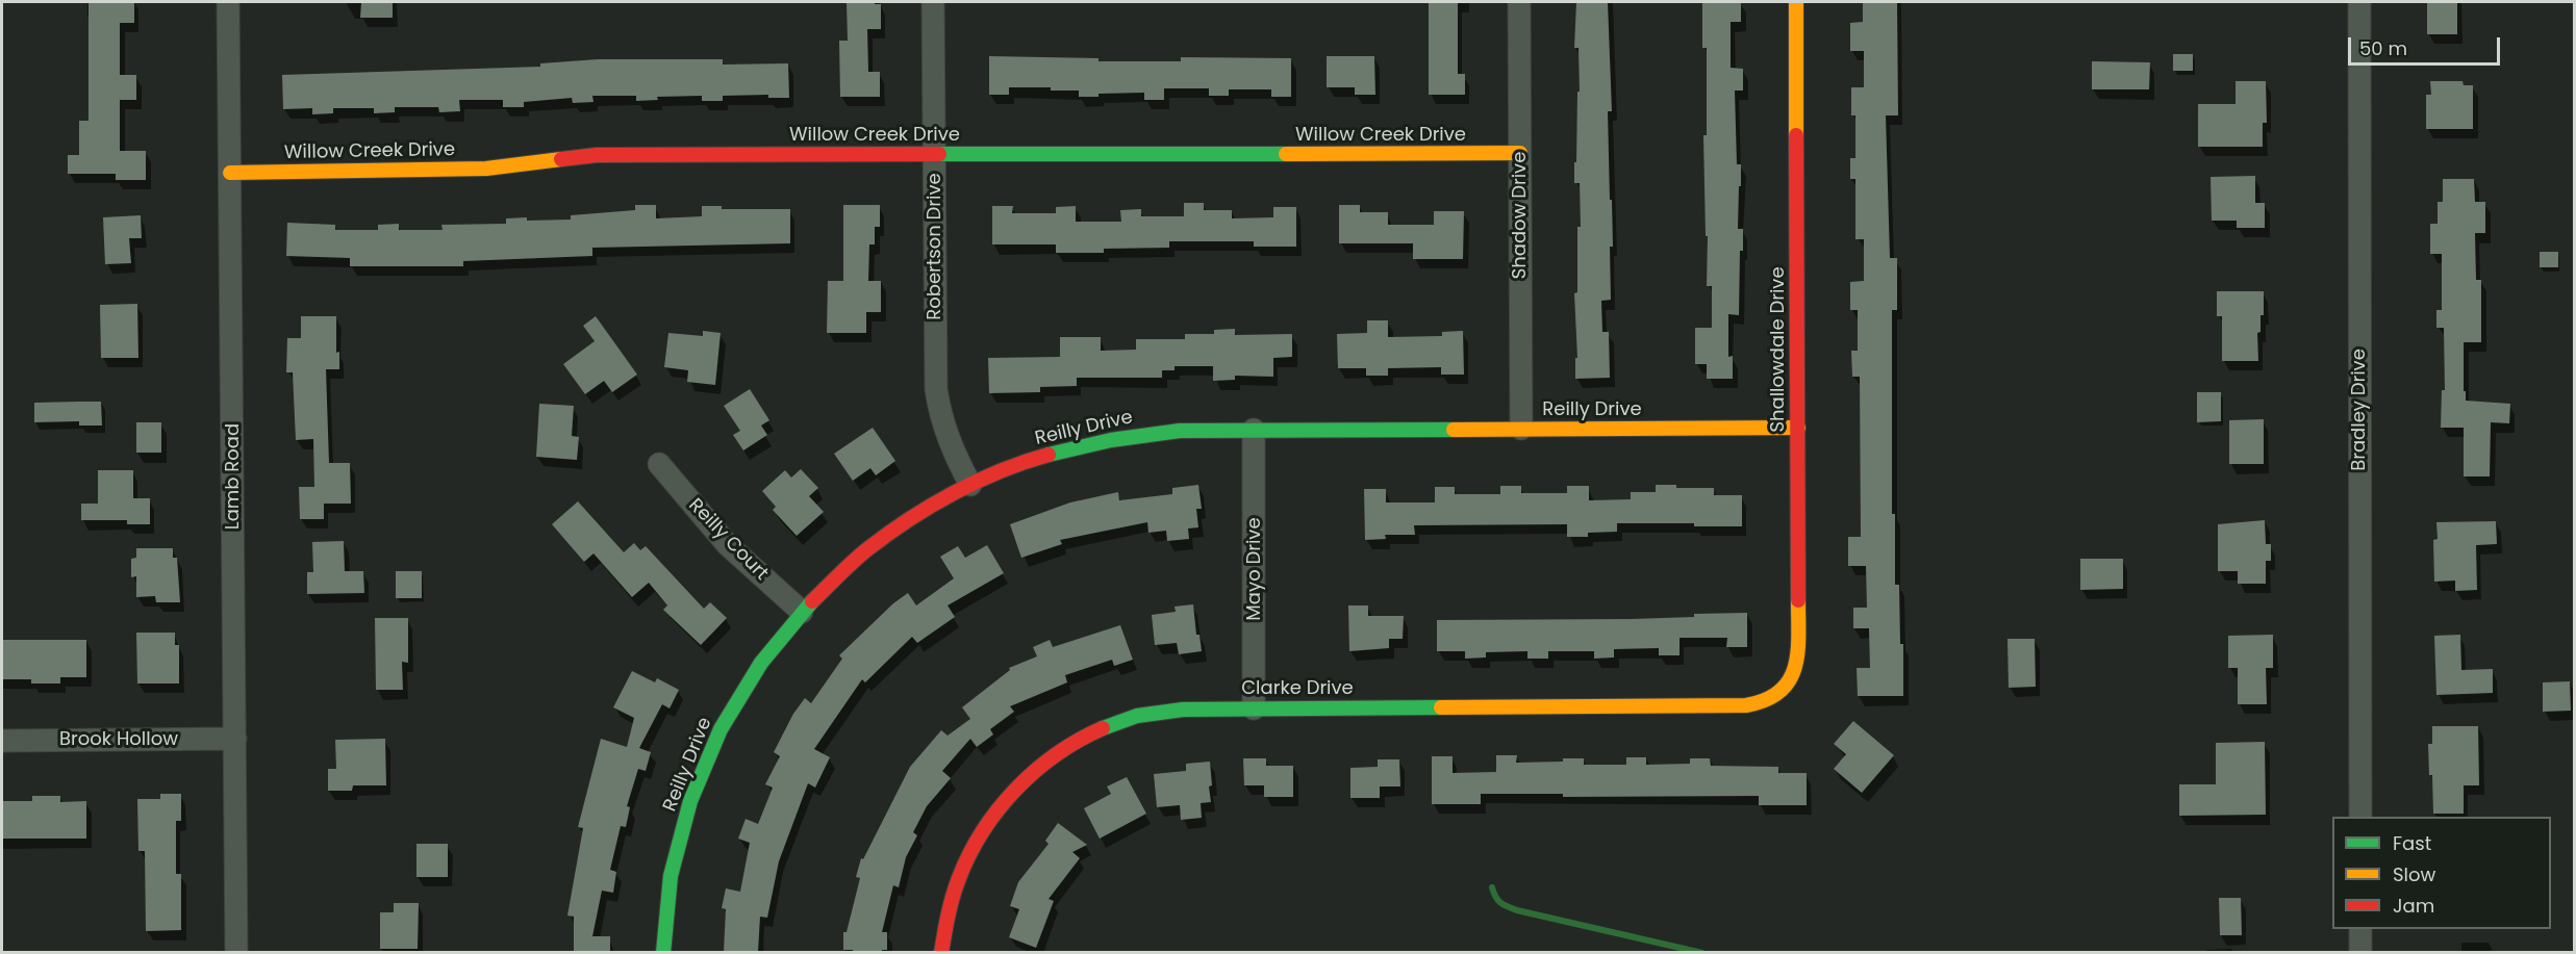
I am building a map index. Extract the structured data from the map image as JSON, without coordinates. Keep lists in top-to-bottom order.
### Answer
{
  "streets": {
    "street": [
      "Willow Creek Drive",
      "Shadow Drive",
      "Robertson Drive",
      "Shallowdale Drive",
      "Reilly Drive",
      "Bradley Drive",
      "Lamb Road",
      "Reilly Court",
      "Mayo Drive",
      "Clarke Drive",
      "Brook Hollow"
    ]
  },
  "crossings": [
    ["Willow Creek Drive", "Shadow Drive"],
    ["Willow Creek Drive", "Robertson Drive"],
    ["Willow Creek Drive", "Lamb Road"],
    ["Shadow Drive", "Reilly Drive"],
    ["Robertson Drive", "Reilly Drive"],
    ["Shallowdale Drive", "Reilly Drive"],
    ["Shallowdale Drive", "Clarke Drive"],
    ["Reilly Drive", "Reilly Court"],
    ["Reilly Drive", "Mayo Drive"],
    ["Lamb Road", "Brook Hollow"],
    ["Mayo Drive", "Clarke Drive"]
  ],
  "legend": ["Fast", "Slow", "Jam"],
  "scale_bar": "50 m"
}
